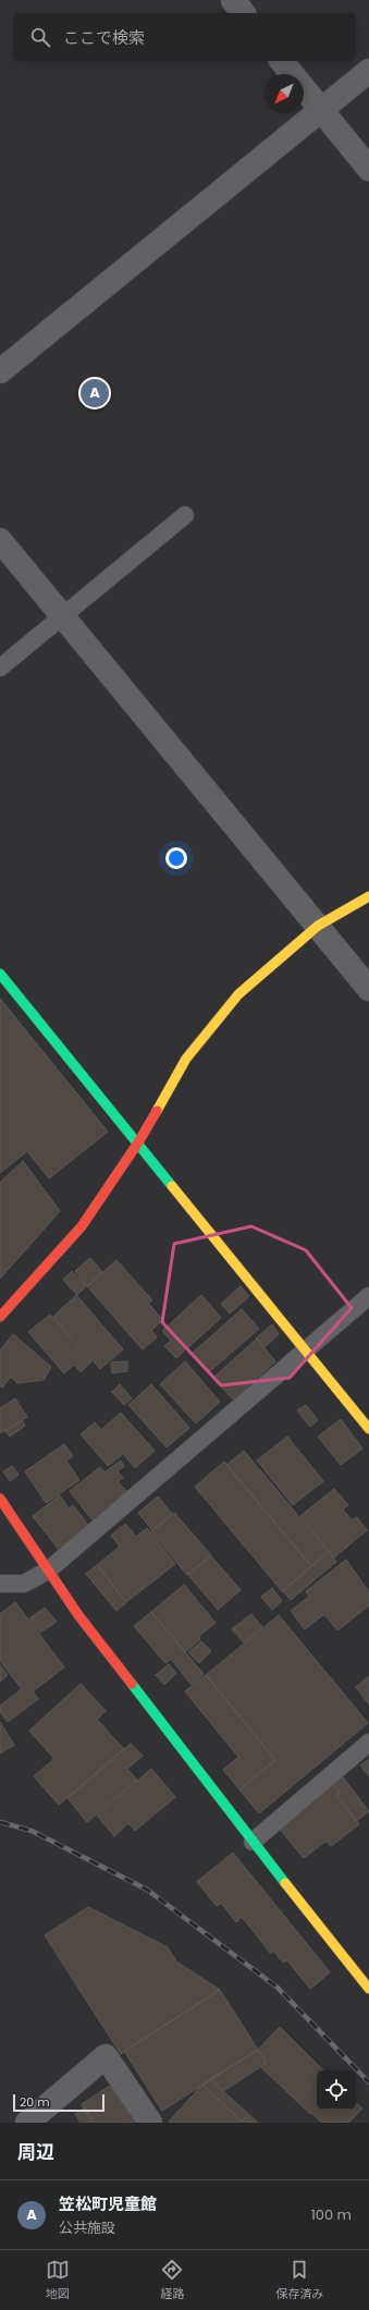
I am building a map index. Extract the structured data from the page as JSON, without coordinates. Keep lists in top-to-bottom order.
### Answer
{
  "scale_bar": "20 m",
  "north": "bottom left",
  "page": {
    "search": "ここで検索",
    "pins": "A",
    "scale": "20 m",
    "heading": "周辺",
    "list": [
      {
        "mark": "A",
        "name": "笠松町児童館",
        "note": "公共施設",
        "value": "100 m"
      }
    ],
    "nav": ["地図", "経路", "保存済み"]
  }
}
